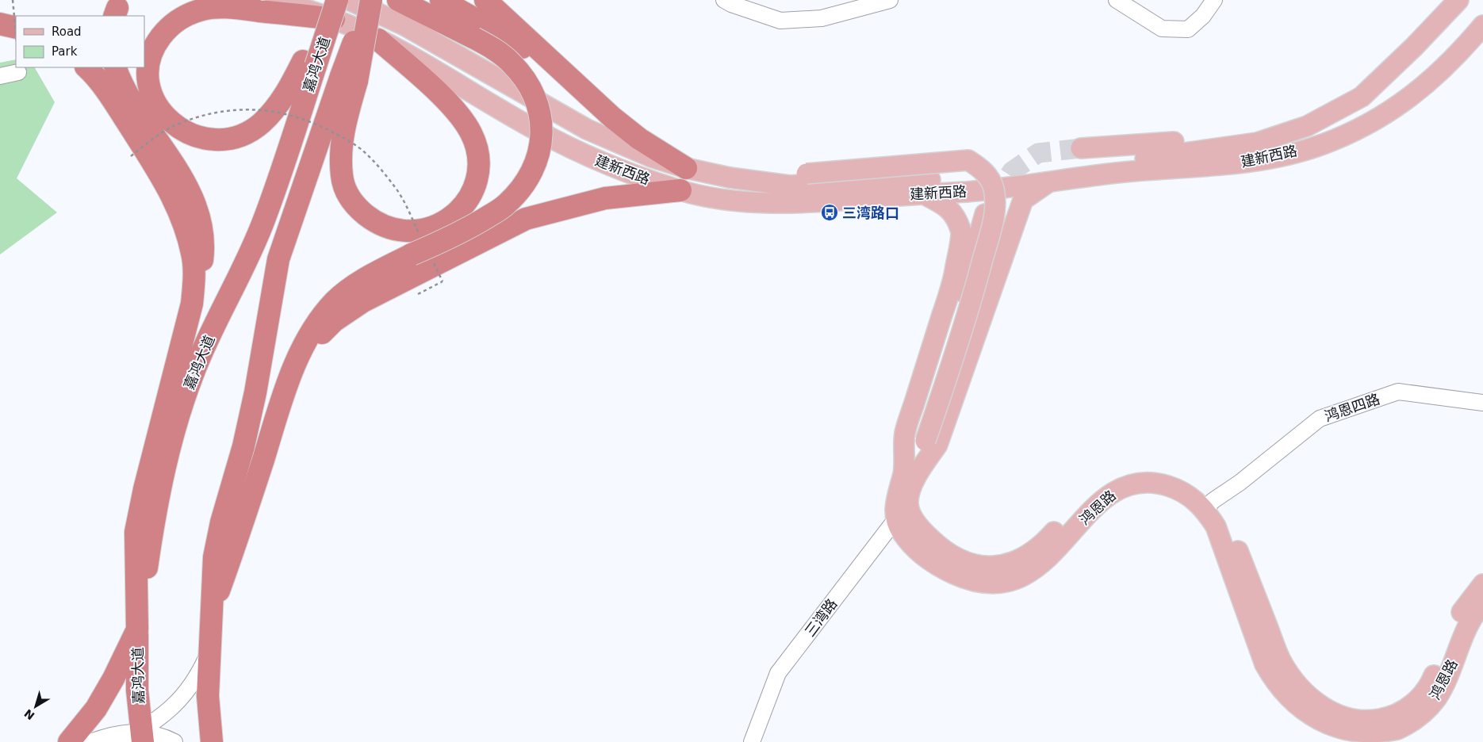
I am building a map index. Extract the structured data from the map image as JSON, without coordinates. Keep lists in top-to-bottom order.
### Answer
{
  "streets": {
    "highway": ["嘉鸿大道"],
    "main road": ["建新西路", "鸿恩路"],
    "street": ["鸿恩四路", "三湾路"]
  },
  "crossings": [
    ["嘉鸿大道", "建新西路"],
    ["鸿恩四路", "鸿恩路"],
    ["鸿恩路", "三湾路"]
  ],
  "places": {
    "bus stop": ["三湾路口"]
  },
  "legend": ["Road", "Park"],
  "north": "bottom left"
}
